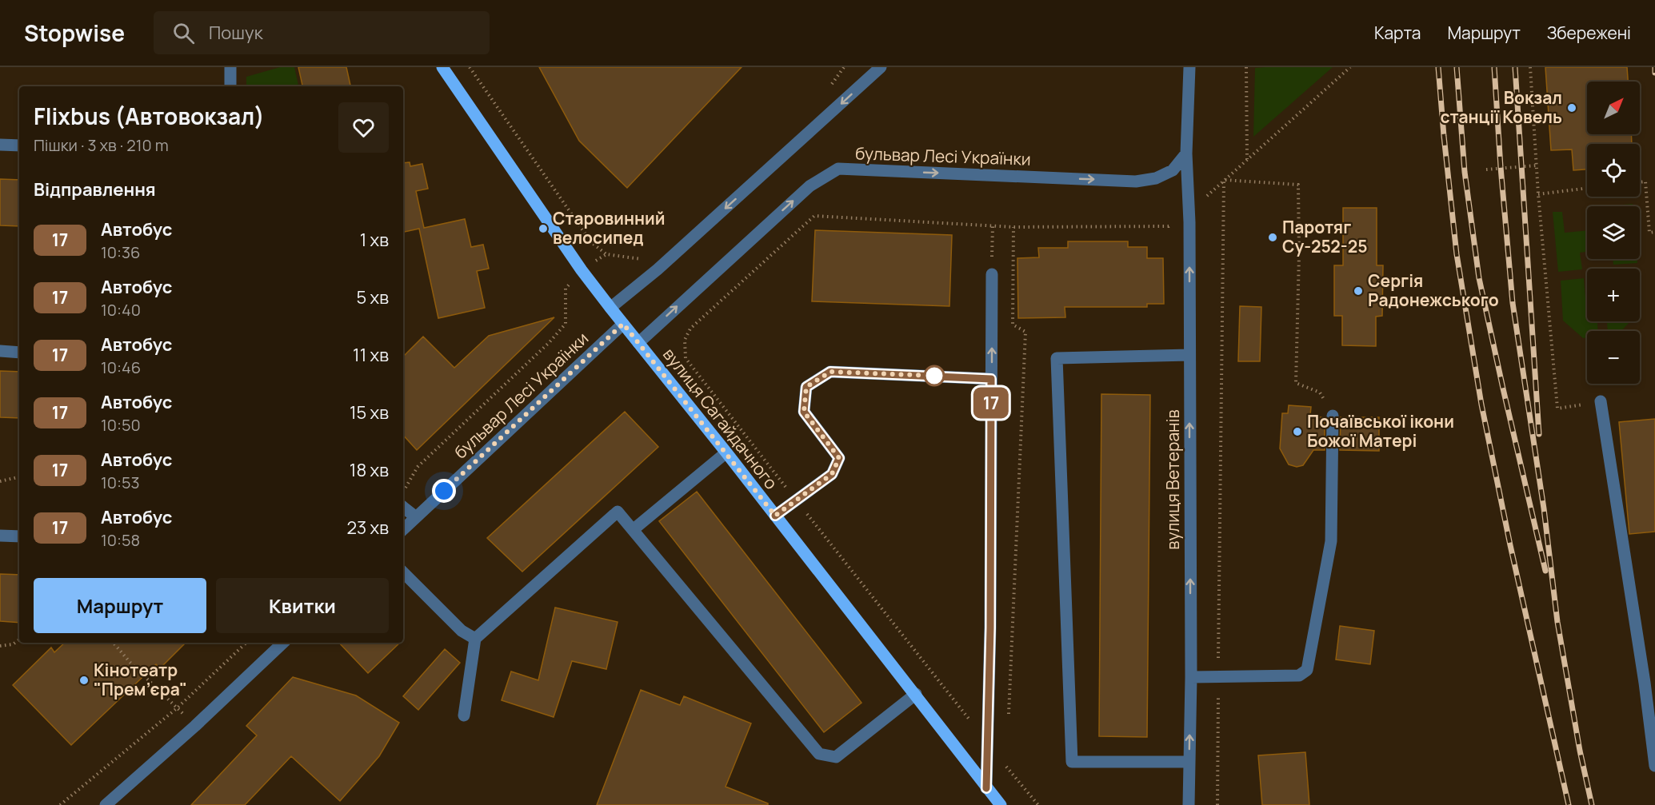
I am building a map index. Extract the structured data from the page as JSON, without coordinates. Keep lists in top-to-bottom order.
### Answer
{
  "streets": {
    "main road": ["вулиця Сагайдачного"],
    "street": ["бульвар Лесі Українки", "вулиця Ветеранів"]
  },
  "crossings": [
    ["бульвар Лесі Українки", "вулиця Сагайдачного"],
    ["бульвар Лесі Українки", "вулиця Ветеранів"]
  ],
  "one_way": ["вулиця Ветеранів"],
  "places": [
    "Вокзал станції Ковель",
    "Старовинний велосипед",
    "Паротяг Су-252-25",
    "Сергія Радонежського",
    "Почаївської ікони Божої Матері",
    "Кінотеатр \"Прем’єра\""
  ],
  "lines": ["bus line 17"],
  "north": "top right",
  "page": {
    "header": "Stopwise",
    "search": "Пошук",
    "nav": ["Карта", "Маршрут", "Збережені"],
    "on_map": "17",
    "map_buttons": ["+", "−"],
    "heading": [
      ["Flixbus (Автовокзал)", "Пішки · 3 хв · 210 m"],
      "Відправлення"
    ],
    "list": [
      {
        "mark": "17",
        "name": "Автобус",
        "note": "10:36",
        "value": "1 хв"
      },
      {
        "mark": "17",
        "name": "Автобус",
        "note": "10:40",
        "value": "5 хв"
      },
      {
        "mark": "17",
        "name": "Автобус",
        "note": "10:46",
        "value": "11 хв"
      },
      {
        "mark": "17",
        "name": "Автобус",
        "note": "10:50",
        "value": "15 хв"
      },
      {
        "mark": "17",
        "name": "Автобус",
        "note": "10:53",
        "value": "18 хв"
      },
      {
        "mark": "17",
        "name": "Автобус",
        "note": "10:58",
        "value": "23 хв"
      }
    ],
    "buttons": ["Маршрут", "Квитки"]
  }
}
